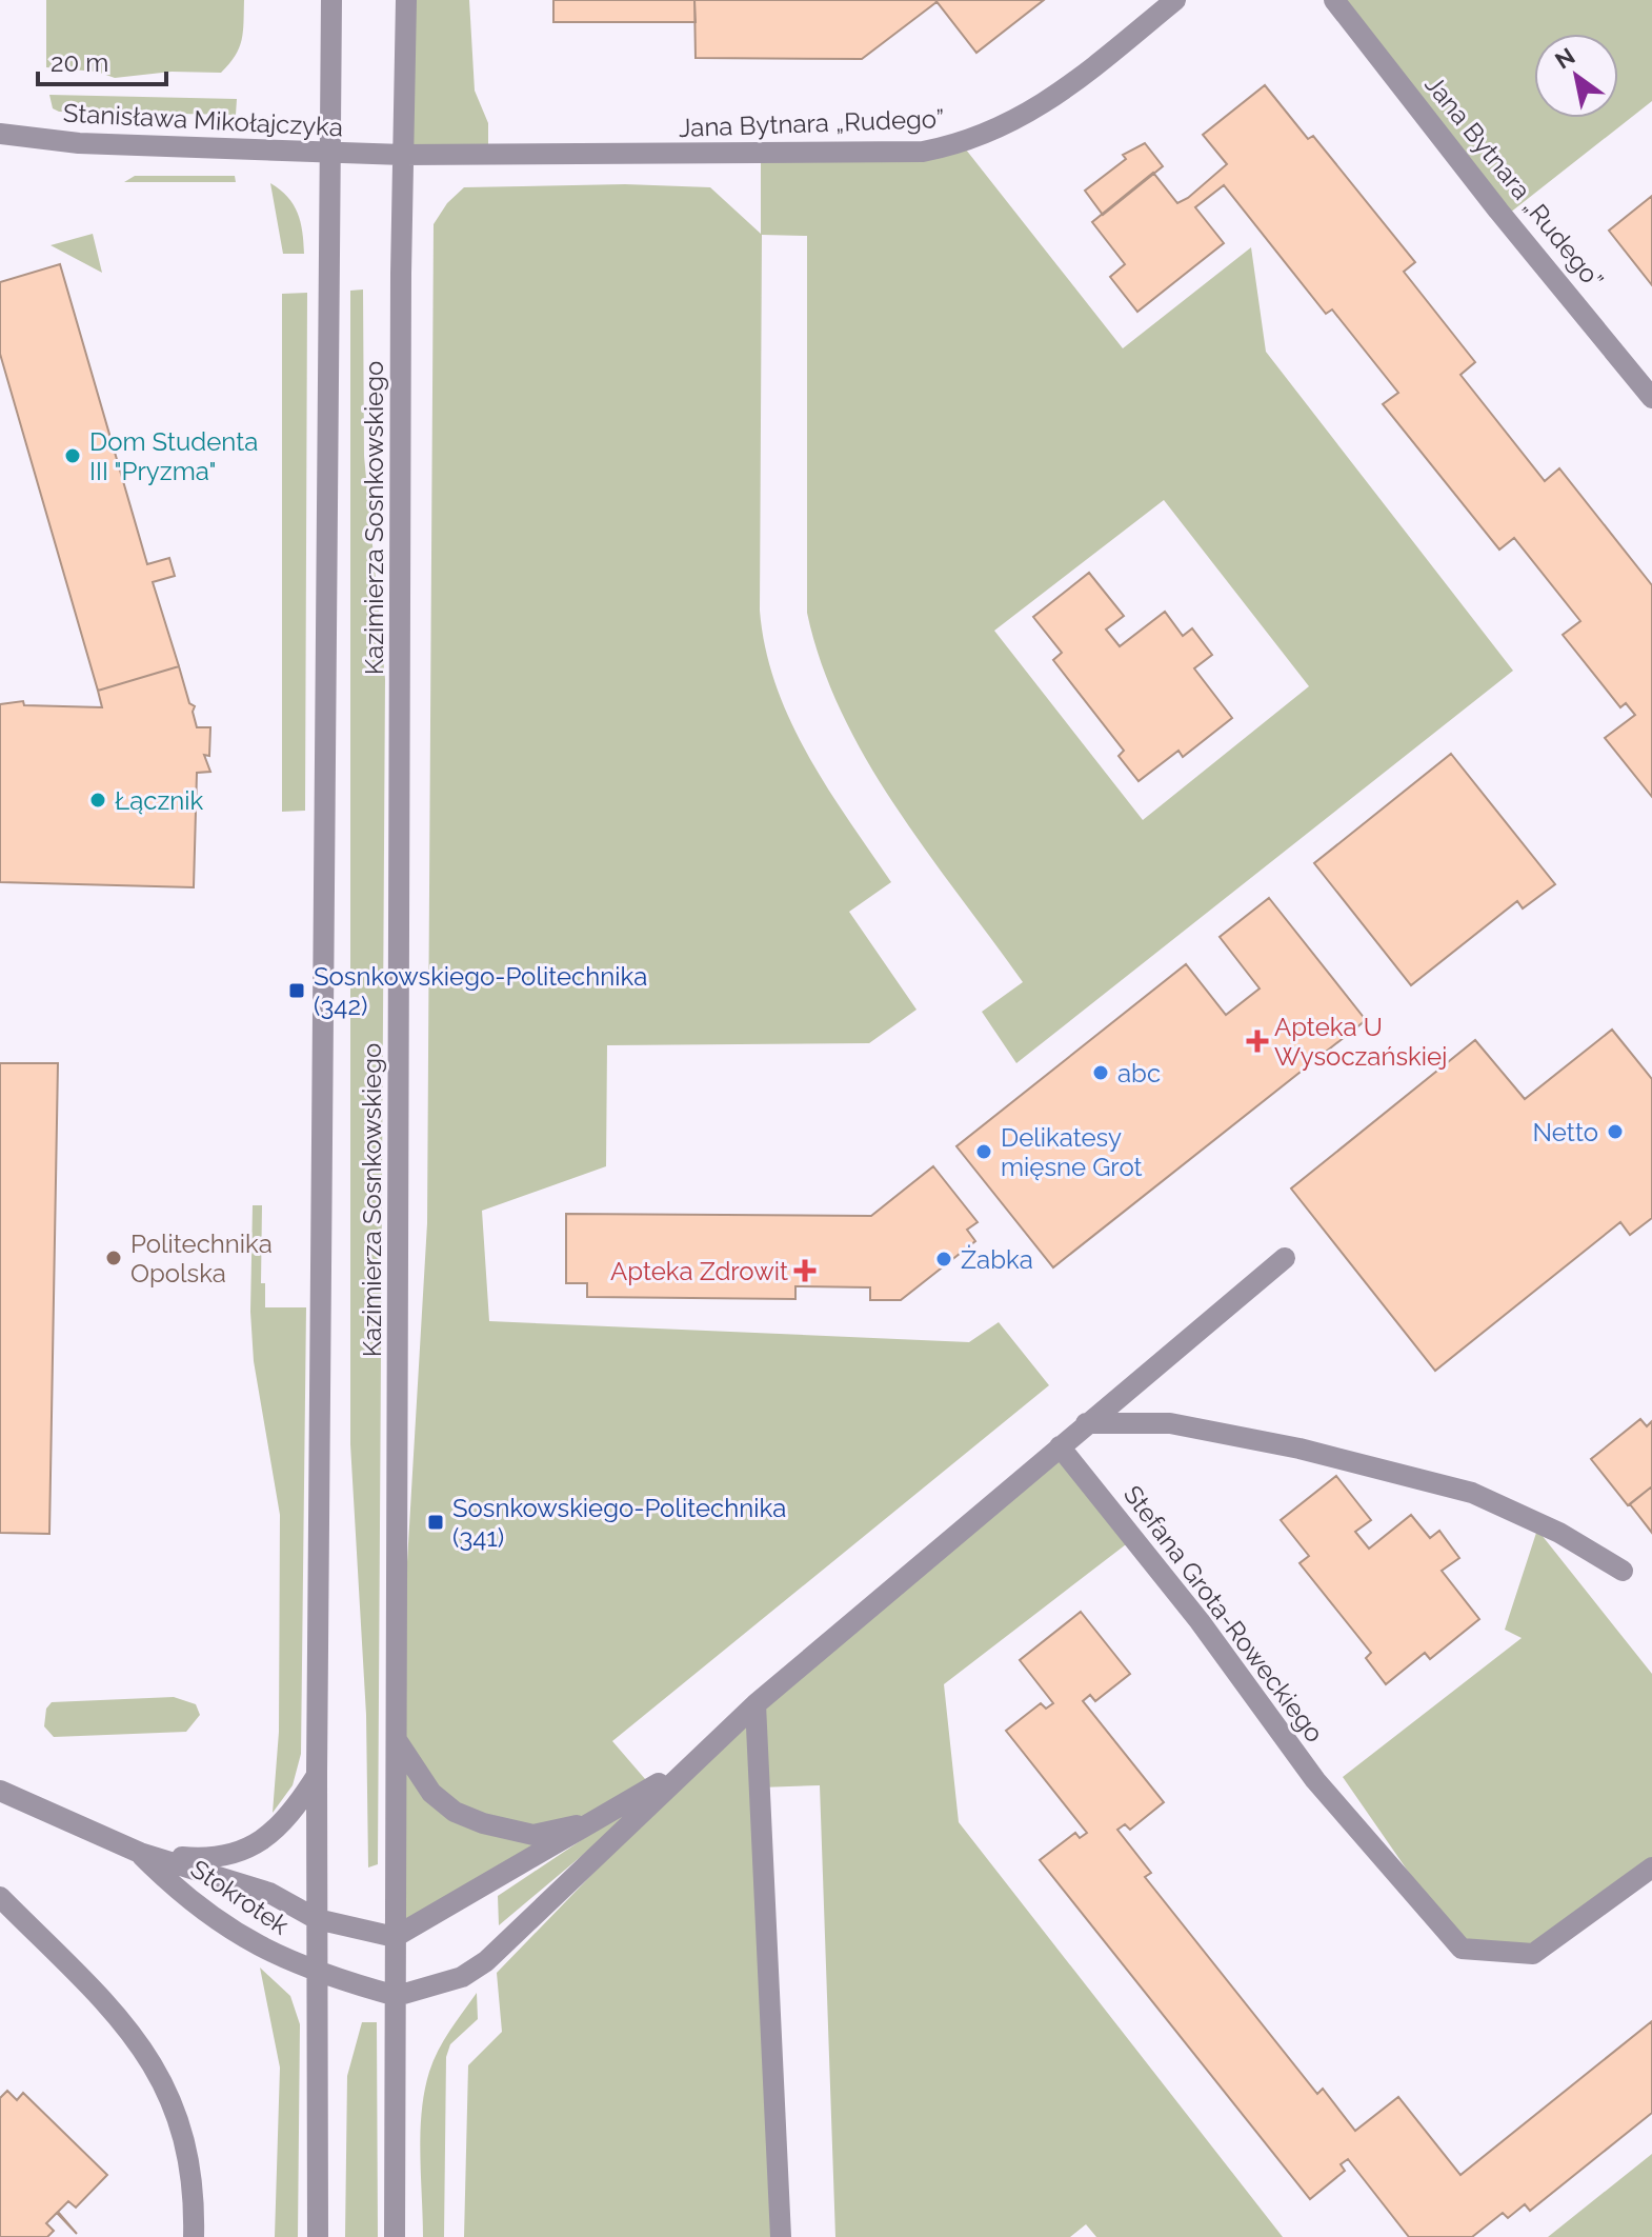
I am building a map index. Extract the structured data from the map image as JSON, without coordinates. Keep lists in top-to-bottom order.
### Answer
{
  "streets": {
    "street": [
      "Stanisława Mikołajczyka",
      "Jana Bytnara „Rudego”",
      "Kazimierza Sosnkowskiego",
      "Stefana Grota-Roweckiego",
      "Stokrotek"
    ]
  },
  "crossings": [
    ["Stanisława Mikołajczyka", "Jana Bytnara „Rudego”"],
    ["Stanisława Mikołajczyka", "Kazimierza Sosnkowskiego"],
    ["Jana Bytnara „Rudego”", "Kazimierza Sosnkowskiego"],
    ["Kazimierza Sosnkowskiego", "Stokrotek"]
  ],
  "places": {
    "other": [
      "Dom Studenta III \"Pryzma\"",
      "Łącznik",
      "abc",
      "Netto",
      "Delikatesy mięsne Grot",
      "Politechnika Opolska",
      "Żabka"
    ],
    "transit": ["Sosnkowskiego-Politechnika (342)", "Sosnkowskiego-Politechnika (341)"],
    "health": ["Apteka U Wysoczańskiej", "Apteka Zdrowit"]
  },
  "scale_bar": "20 m",
  "north": "top left"
}
